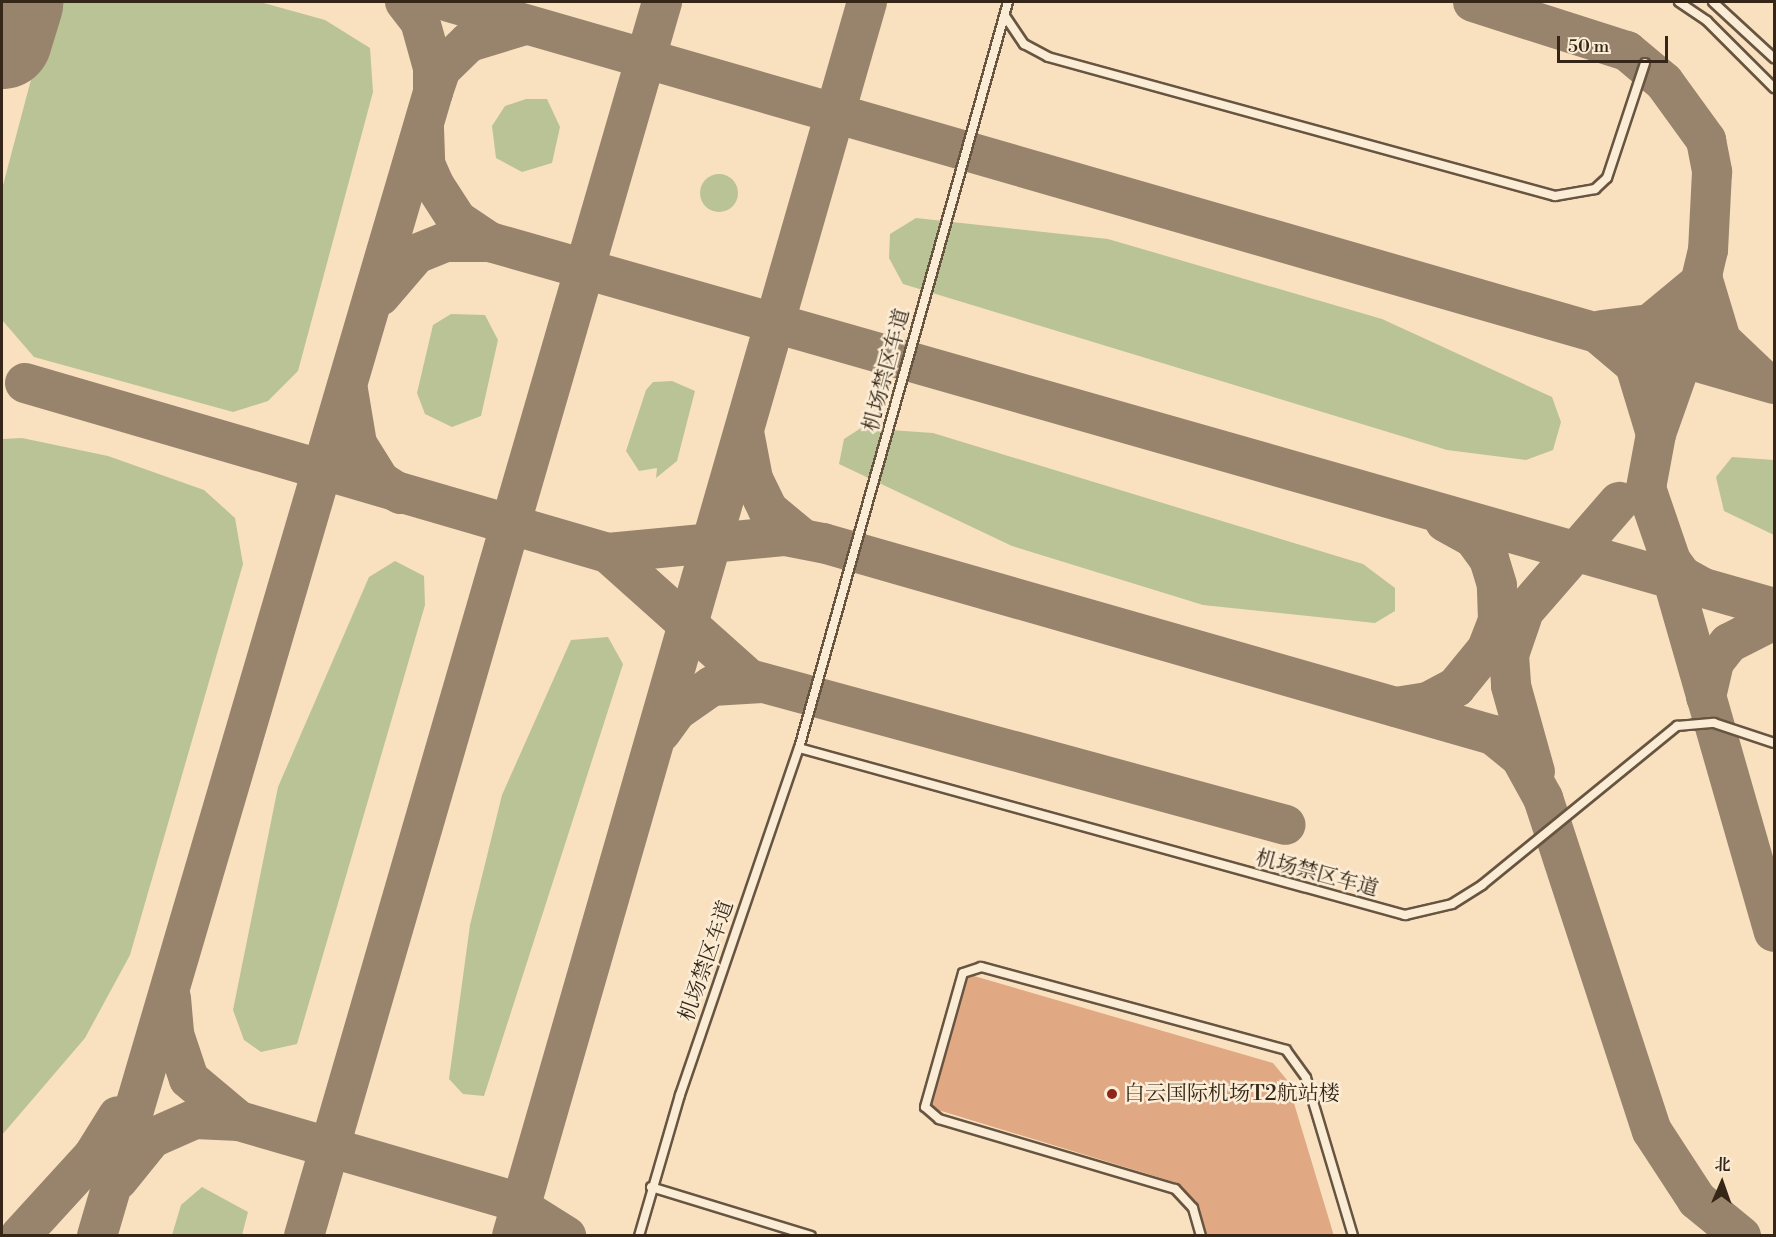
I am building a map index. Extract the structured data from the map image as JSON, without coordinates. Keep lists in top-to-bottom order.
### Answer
{
  "streets": {
    "lane": ["机场禁区车道"]
  },
  "places": ["白云国际机场T2航站楼"],
  "scale_bar": "50 m",
  "north": "top"
}
